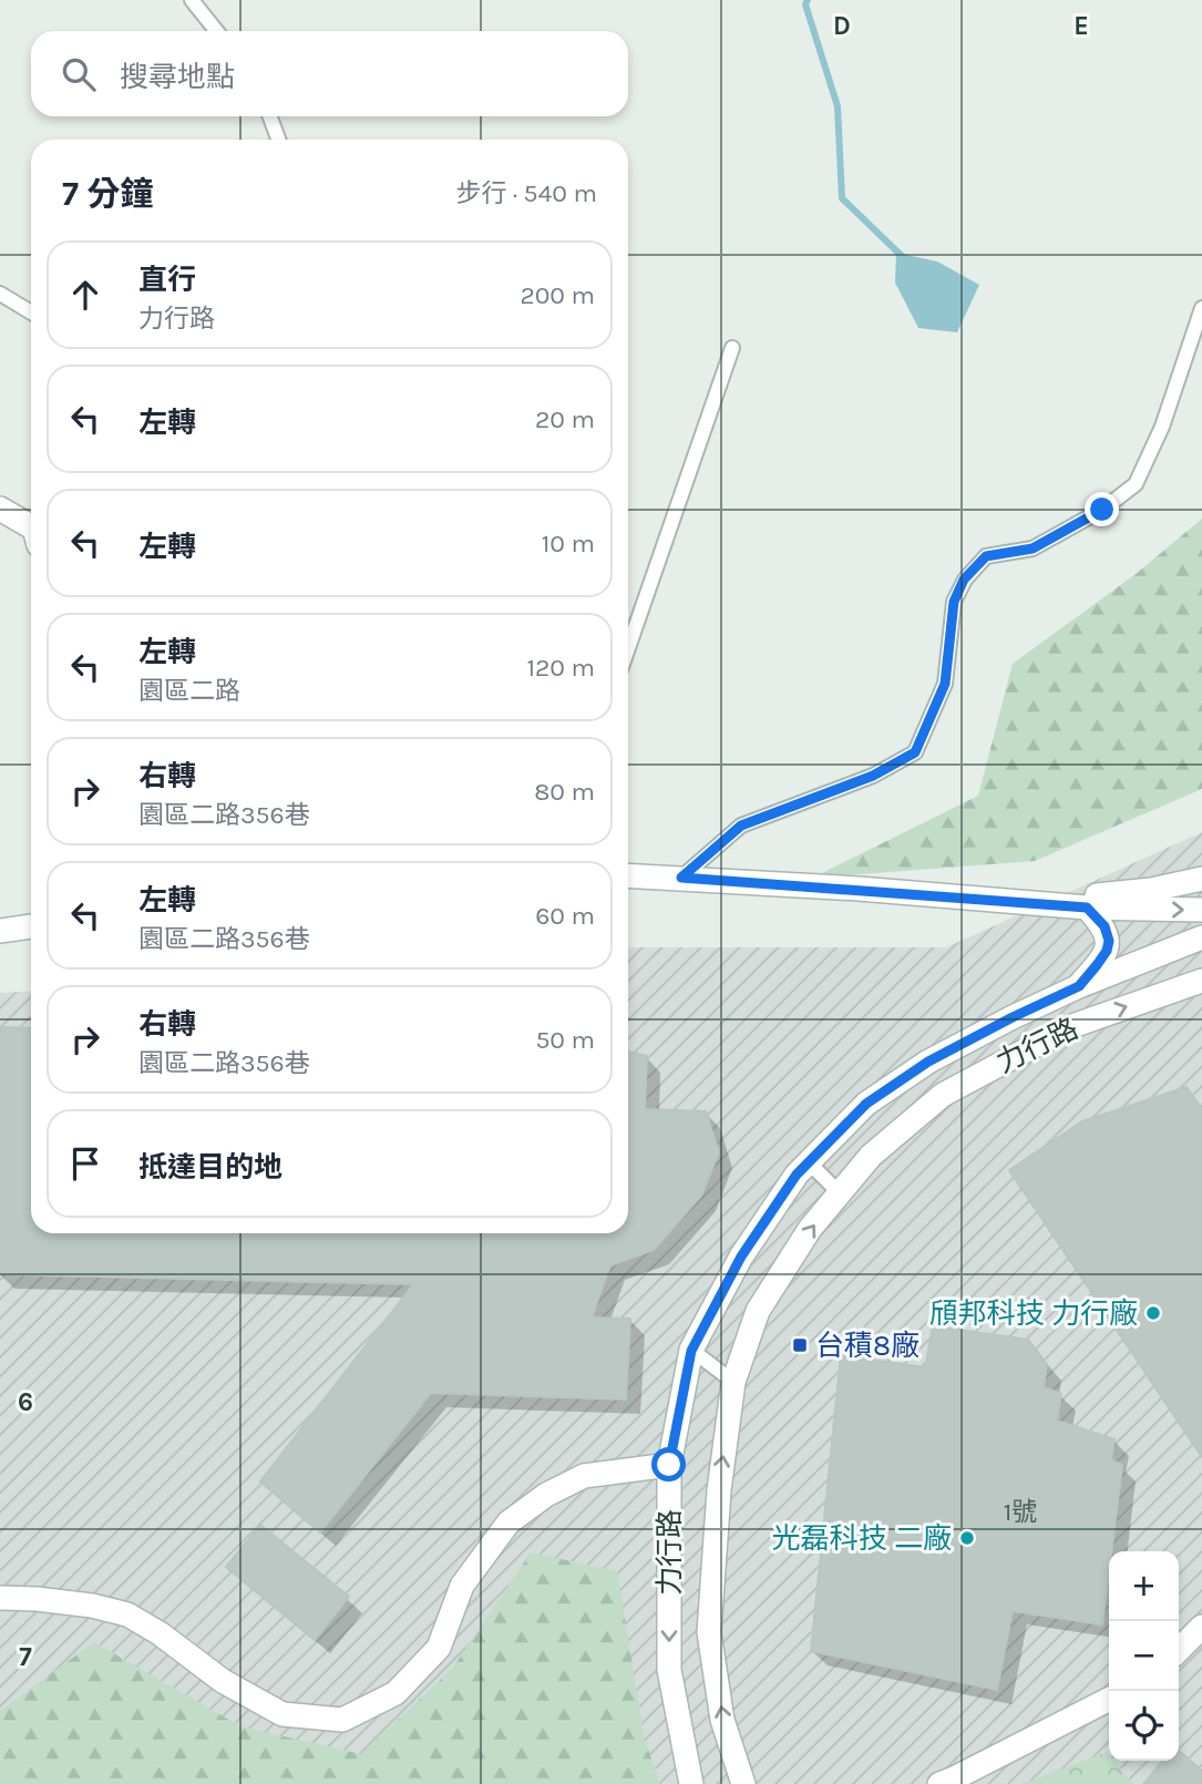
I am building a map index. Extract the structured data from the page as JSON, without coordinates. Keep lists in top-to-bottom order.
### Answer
{
  "streets": {
    "street": ["力行路"]
  },
  "places": {
    "other": ["頎邦科技 力行廠", "光磊科技 二廠"],
    "transit": ["台積8廠"]
  },
  "house_numbers": ["1號"],
  "page": {
    "search": "搜尋地點",
    "heading": ["7 分鐘", "步行 · 540 m"],
    "list": [
      ["直行", "力行路", "200 m"],
      ["左轉", "20 m"],
      ["左轉", "10 m"],
      ["左轉", "園區二路", "120 m"],
      ["右轉", "園區二路356巷", "80 m"],
      ["左轉", "園區二路356巷", "60 m"],
      ["右轉", "園區二路356巷", "50 m"],
      "抵達目的地"
    ],
    "map_buttons": ["+", "−"]
  },
  "grid": {
    "columns": ["D", "E"],
    "rows": ["6", "7"]
  }
}
